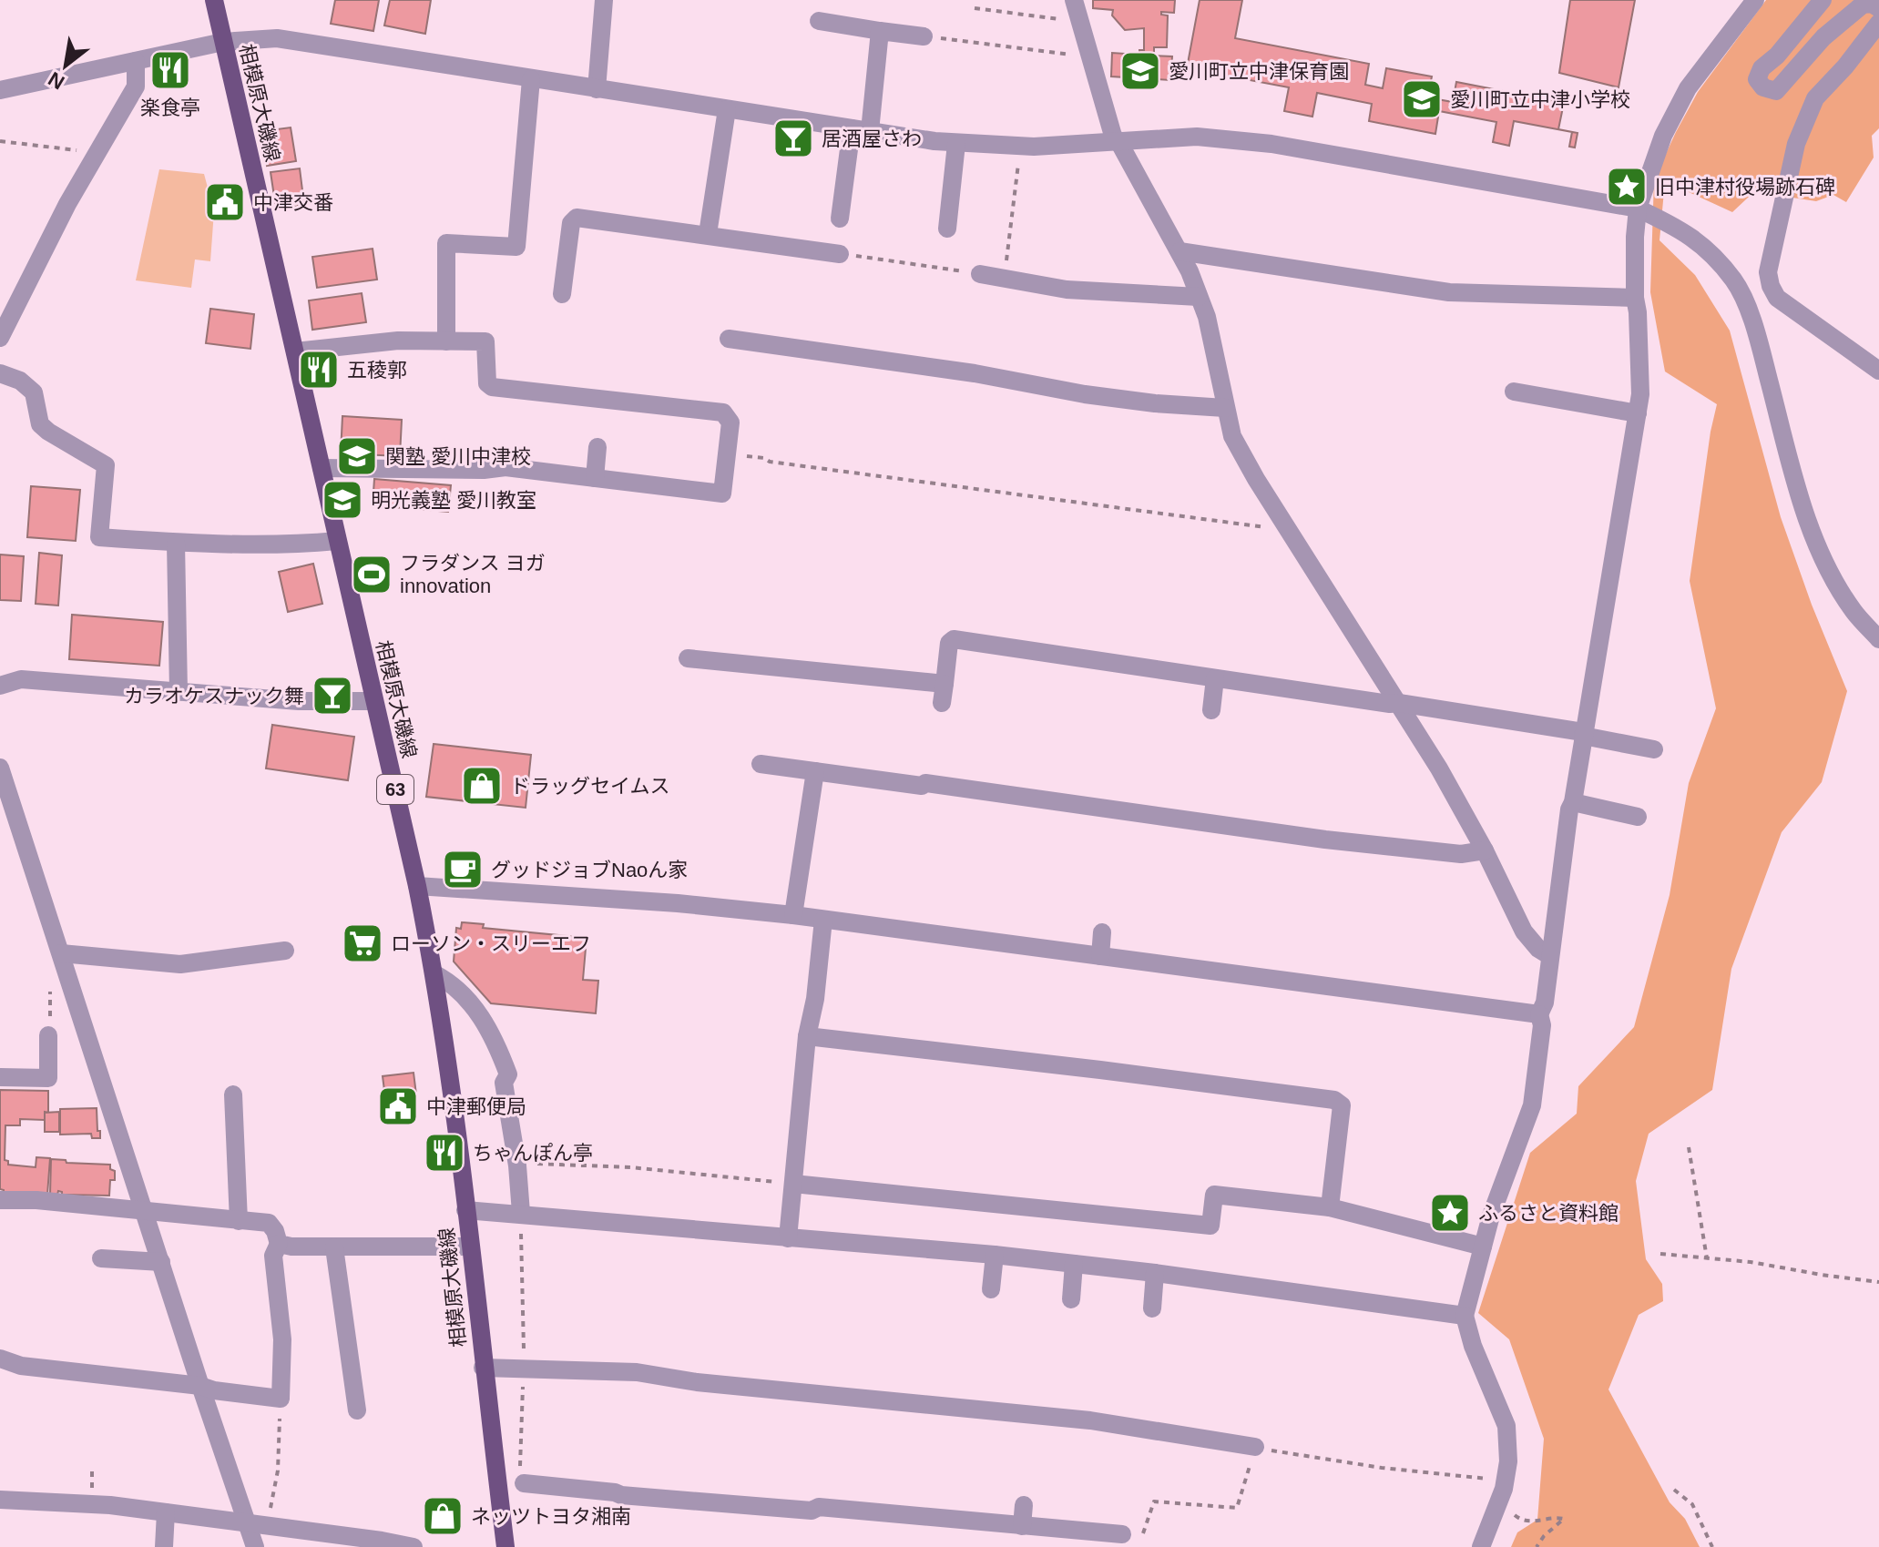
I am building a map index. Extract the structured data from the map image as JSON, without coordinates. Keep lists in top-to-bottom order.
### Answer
{
  "streets": {
    "main road": ["相模原大磯線", "63"]
  },
  "places": {
    "restaurant": ["楽食亭", "五稜郭", "ちゃんぽん亭"],
    "school or university": [
      "愛川町立中津保育園",
      "愛川町立中津小学校",
      "関塾 愛川中津校",
      "明光義塾 愛川教室"
    ],
    "bar": ["居酒屋さわ", "カラオケスナック舞"],
    "place": ["旧中津村役場跡石碑", "ふるさと資料館"],
    "public building": ["中津交番", "中津郵便局"],
    "sports": ["フラダンス ヨガ innovation"],
    "shop": ["ドラッグセイムス", "ネッツトヨタ湘南"],
    "cafe": ["グッドジョブNaoん家"],
    "supermarket": ["ローソン・スリーエフ"]
  },
  "north": "bottom left"
}
